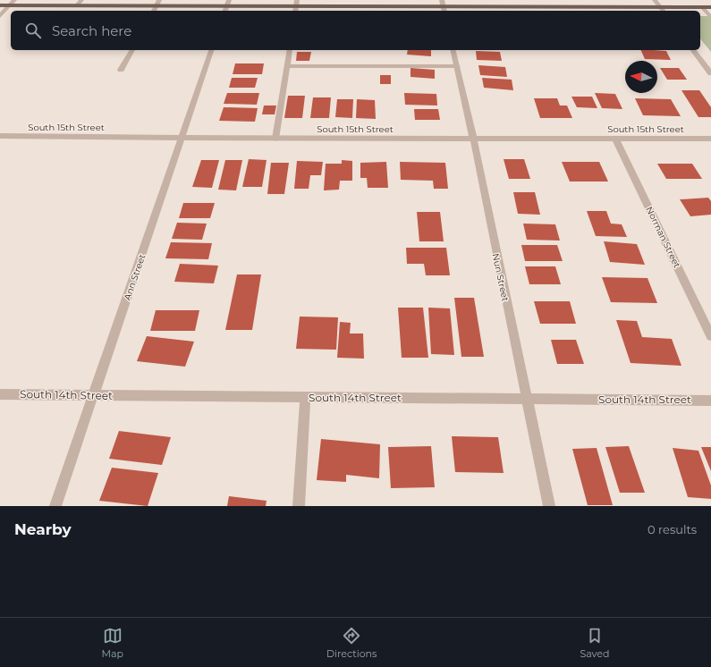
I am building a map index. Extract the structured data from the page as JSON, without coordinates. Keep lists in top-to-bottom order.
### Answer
{
  "streets": {
    "street": [
      "South 15th Street",
      "Norman Street",
      "Ann Street",
      "Nun Street",
      "South 14th Street"
    ]
  },
  "crossings": [
    ["South 15th Street", "Norman Street"],
    ["South 15th Street", "Ann Street"],
    ["South 15th Street", "Nun Street"],
    ["Ann Street", "South 14th Street"],
    ["Nun Street", "South 14th Street"]
  ],
  "north": "left",
  "page": {
    "search": "Search here",
    "heading": ["Nearby", "0 results"],
    "nav": ["Map", "Directions", "Saved"]
  }
}
